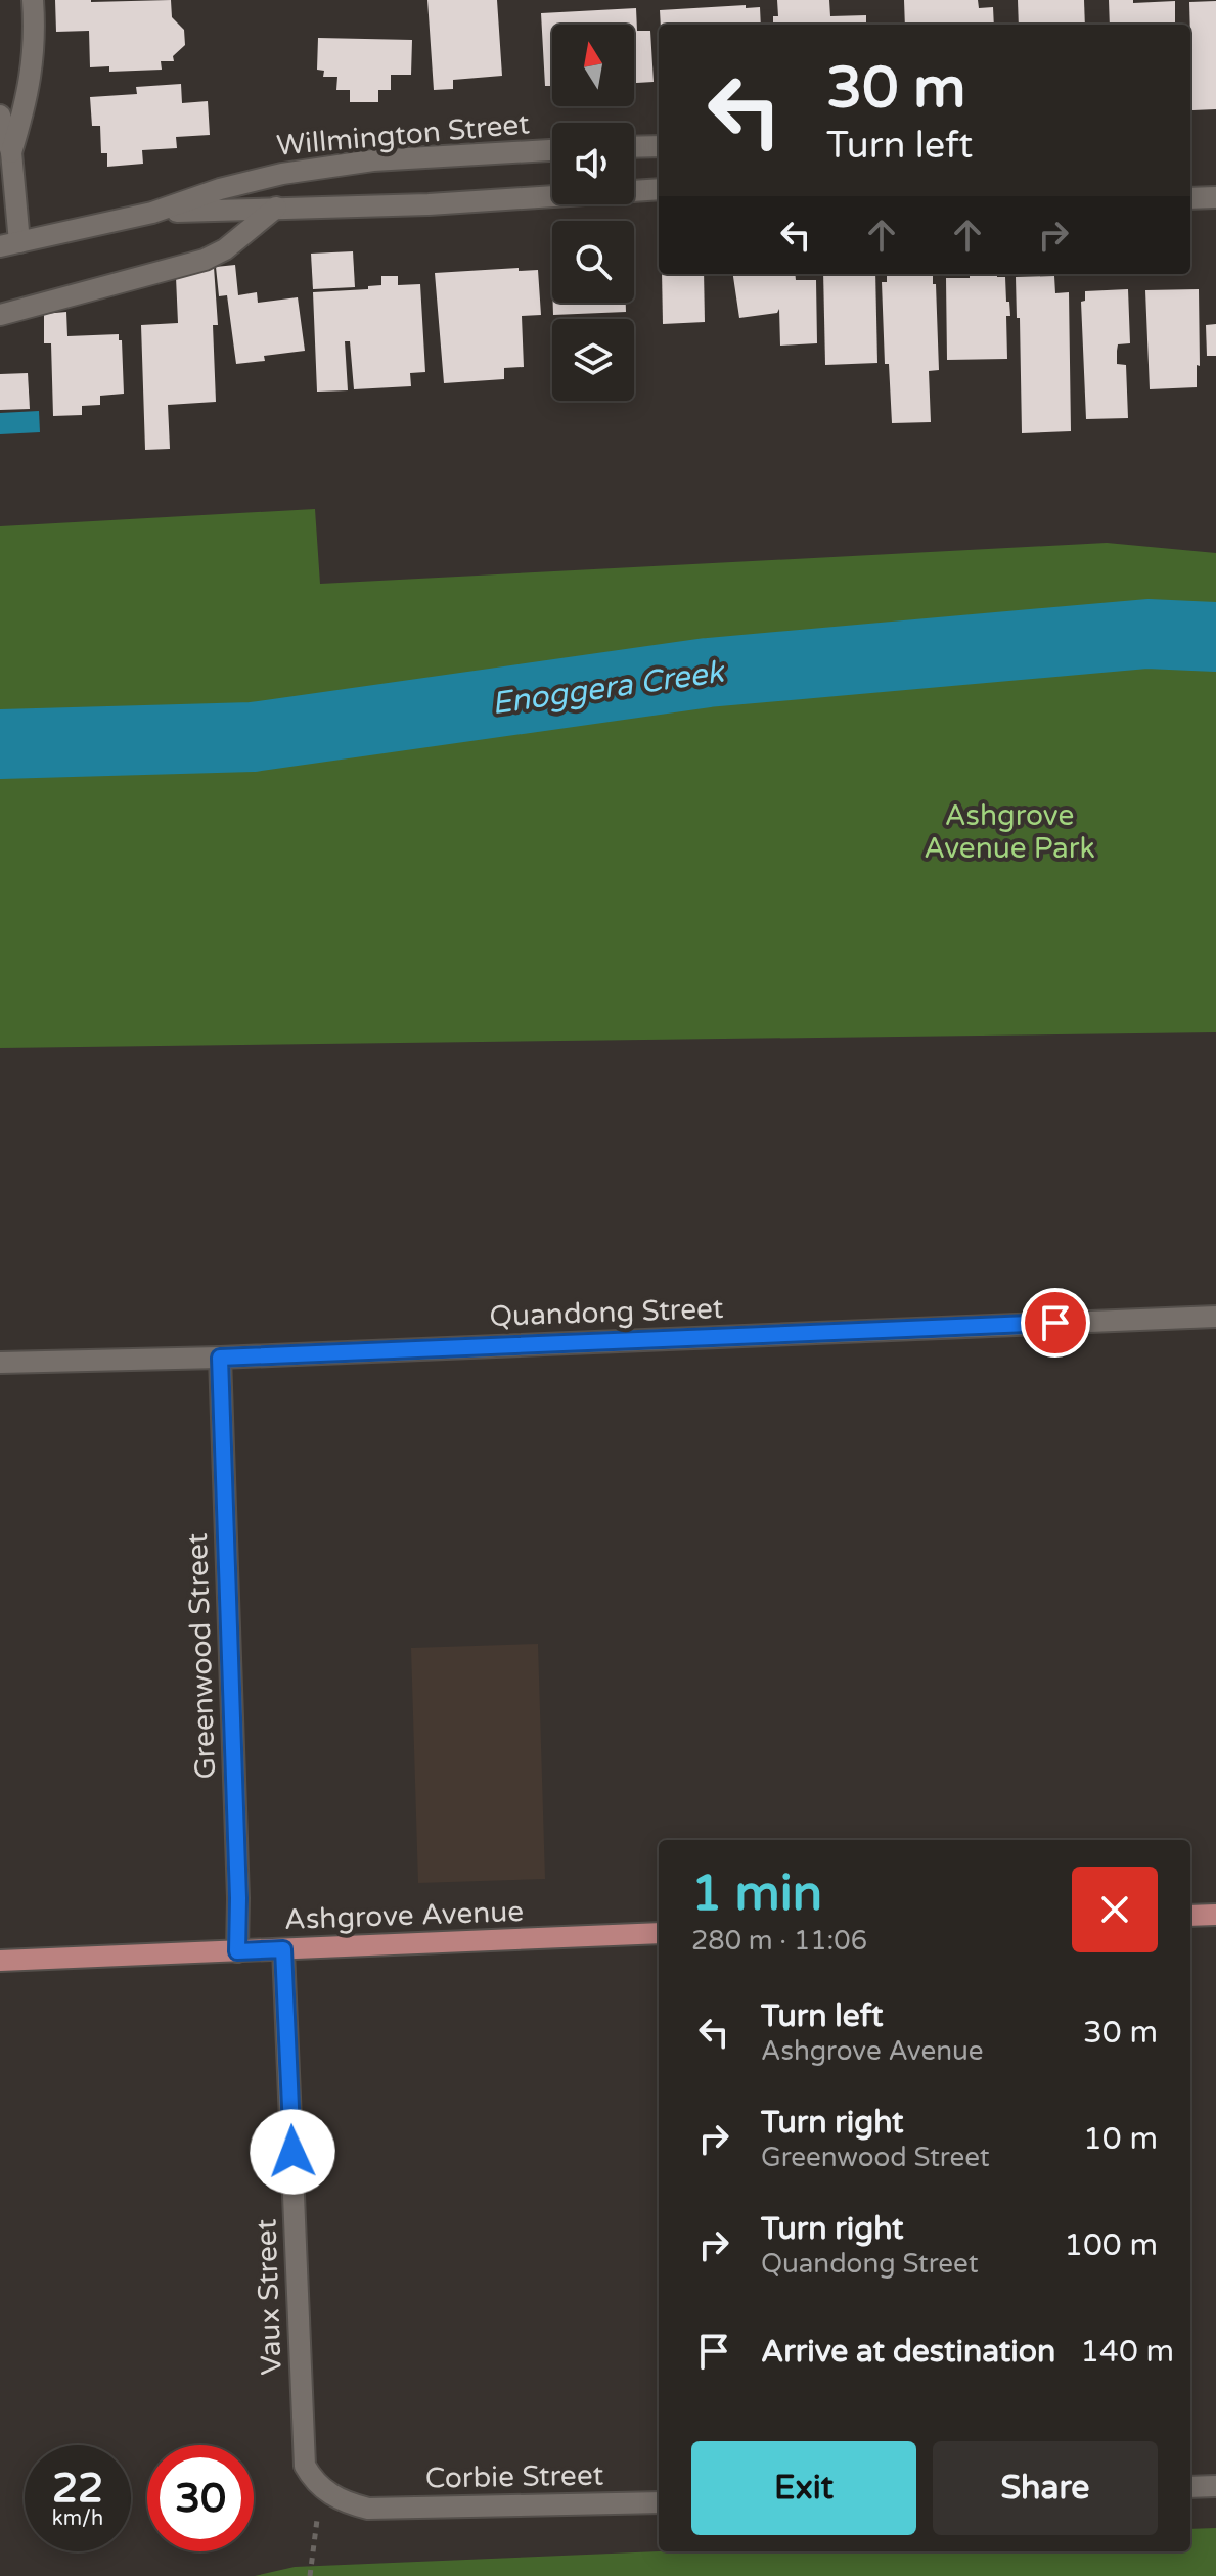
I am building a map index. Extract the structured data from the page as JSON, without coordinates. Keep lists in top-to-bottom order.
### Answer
{
  "streets": {
    "main road": ["Ashgrove Avenue"],
    "street": [
      "Willmington Street",
      "Quandong Street",
      "Greenwood Street",
      "Vaux Street",
      "Corbie Street"
    ]
  },
  "crossings": [
    ["Quandong Street", "Greenwood Street"],
    ["Greenwood Street", "Ashgrove Avenue"],
    ["Ashgrove Avenue", "Vaux Street"],
    ["Vaux Street", "Corbie Street"]
  ],
  "water": ["Enoggera Creek"],
  "parks": ["Ashgrove Avenue Park"],
  "north": "top",
  "page": {
    "turn": ["30 m", "Turn left"],
    "heading": ["1 min", "280 m · 11:06"],
    "list": [
      {
        "name": "Turn left",
        "note": "Ashgrove Avenue",
        "value": "30 m"
      },
      {
        "name": "Turn right",
        "note": "Greenwood Street",
        "value": "10 m"
      },
      {
        "name": "Turn right",
        "note": "Quandong Street",
        "value": "100 m"
      },
      {
        "name": "Arrive at destination",
        "value": "140 m"
      }
    ],
    "buttons": ["Exit", "Share"],
    "speed": "22 km/h",
    "limit": "30"
  }
}
